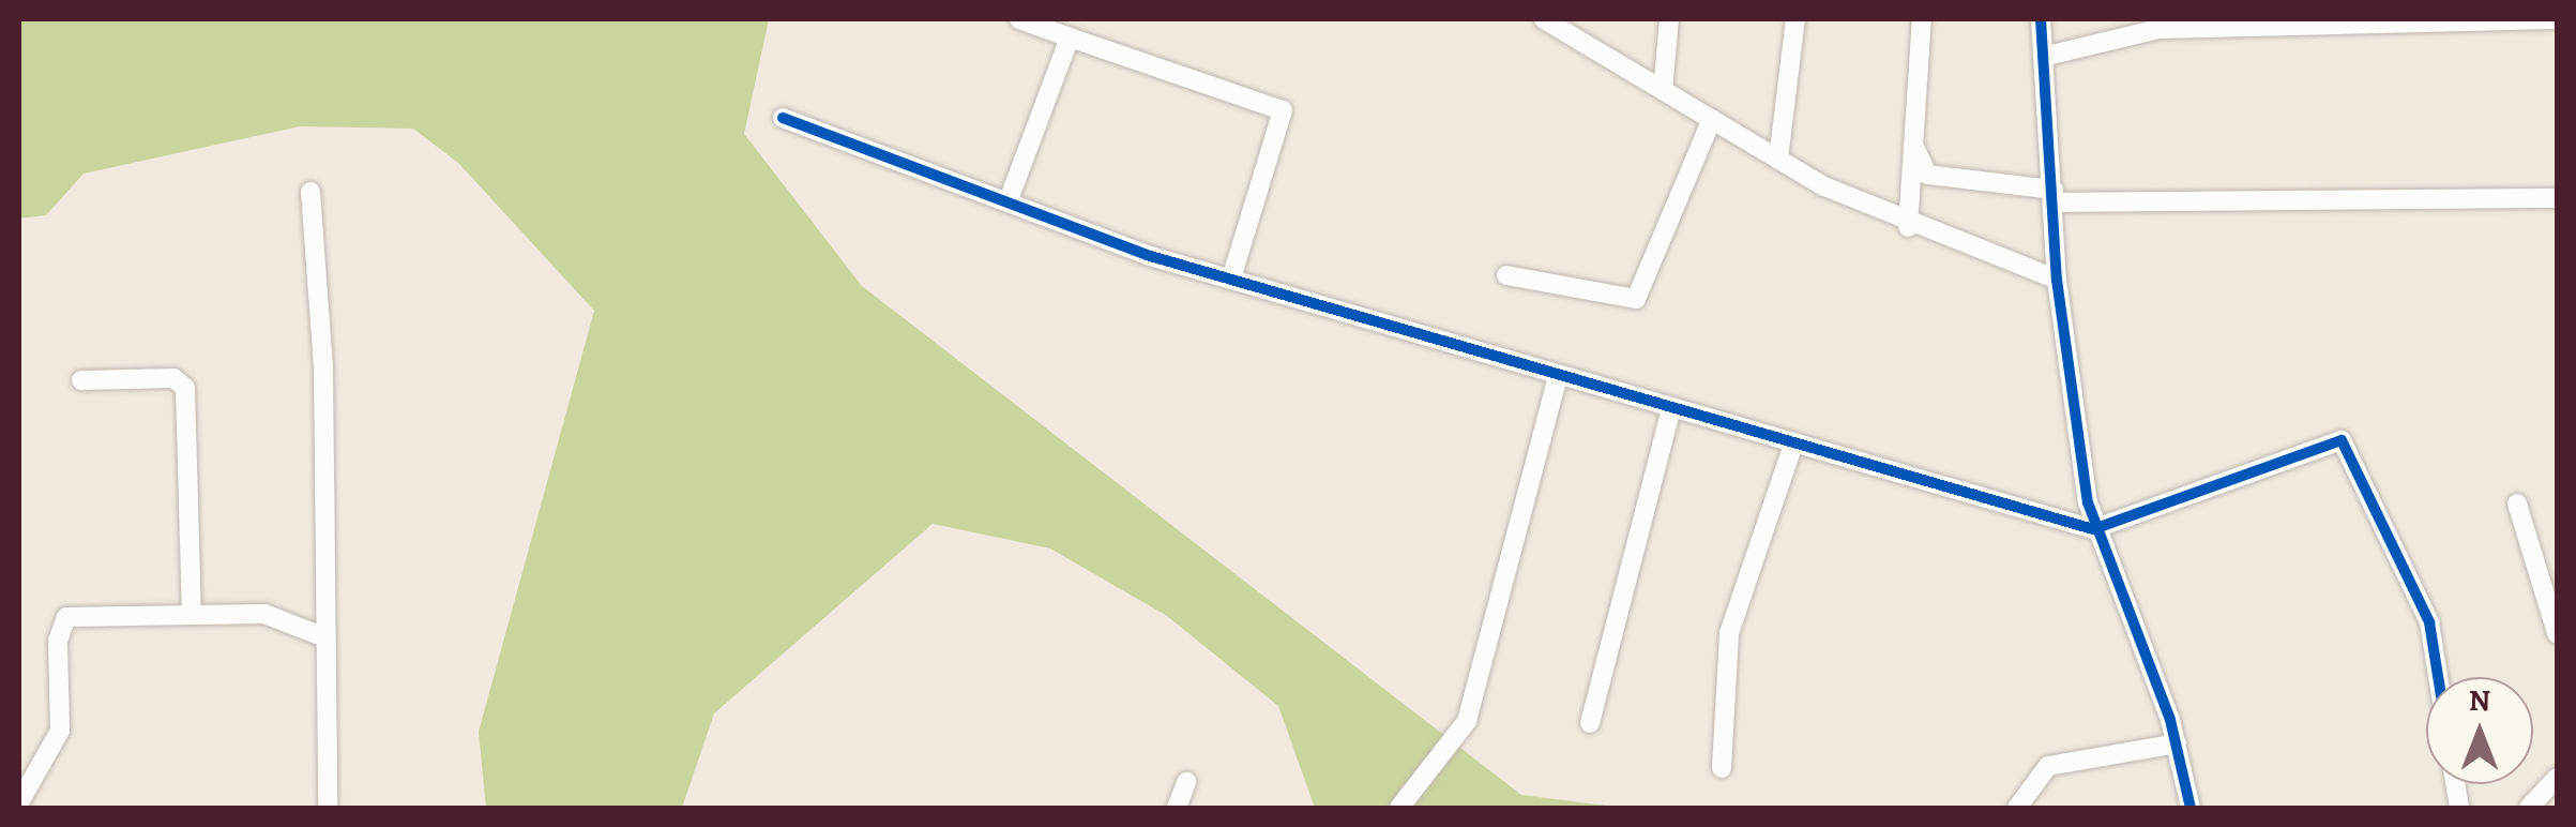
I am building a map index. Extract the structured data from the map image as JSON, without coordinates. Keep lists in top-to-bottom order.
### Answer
{
  "north": "top"
}
